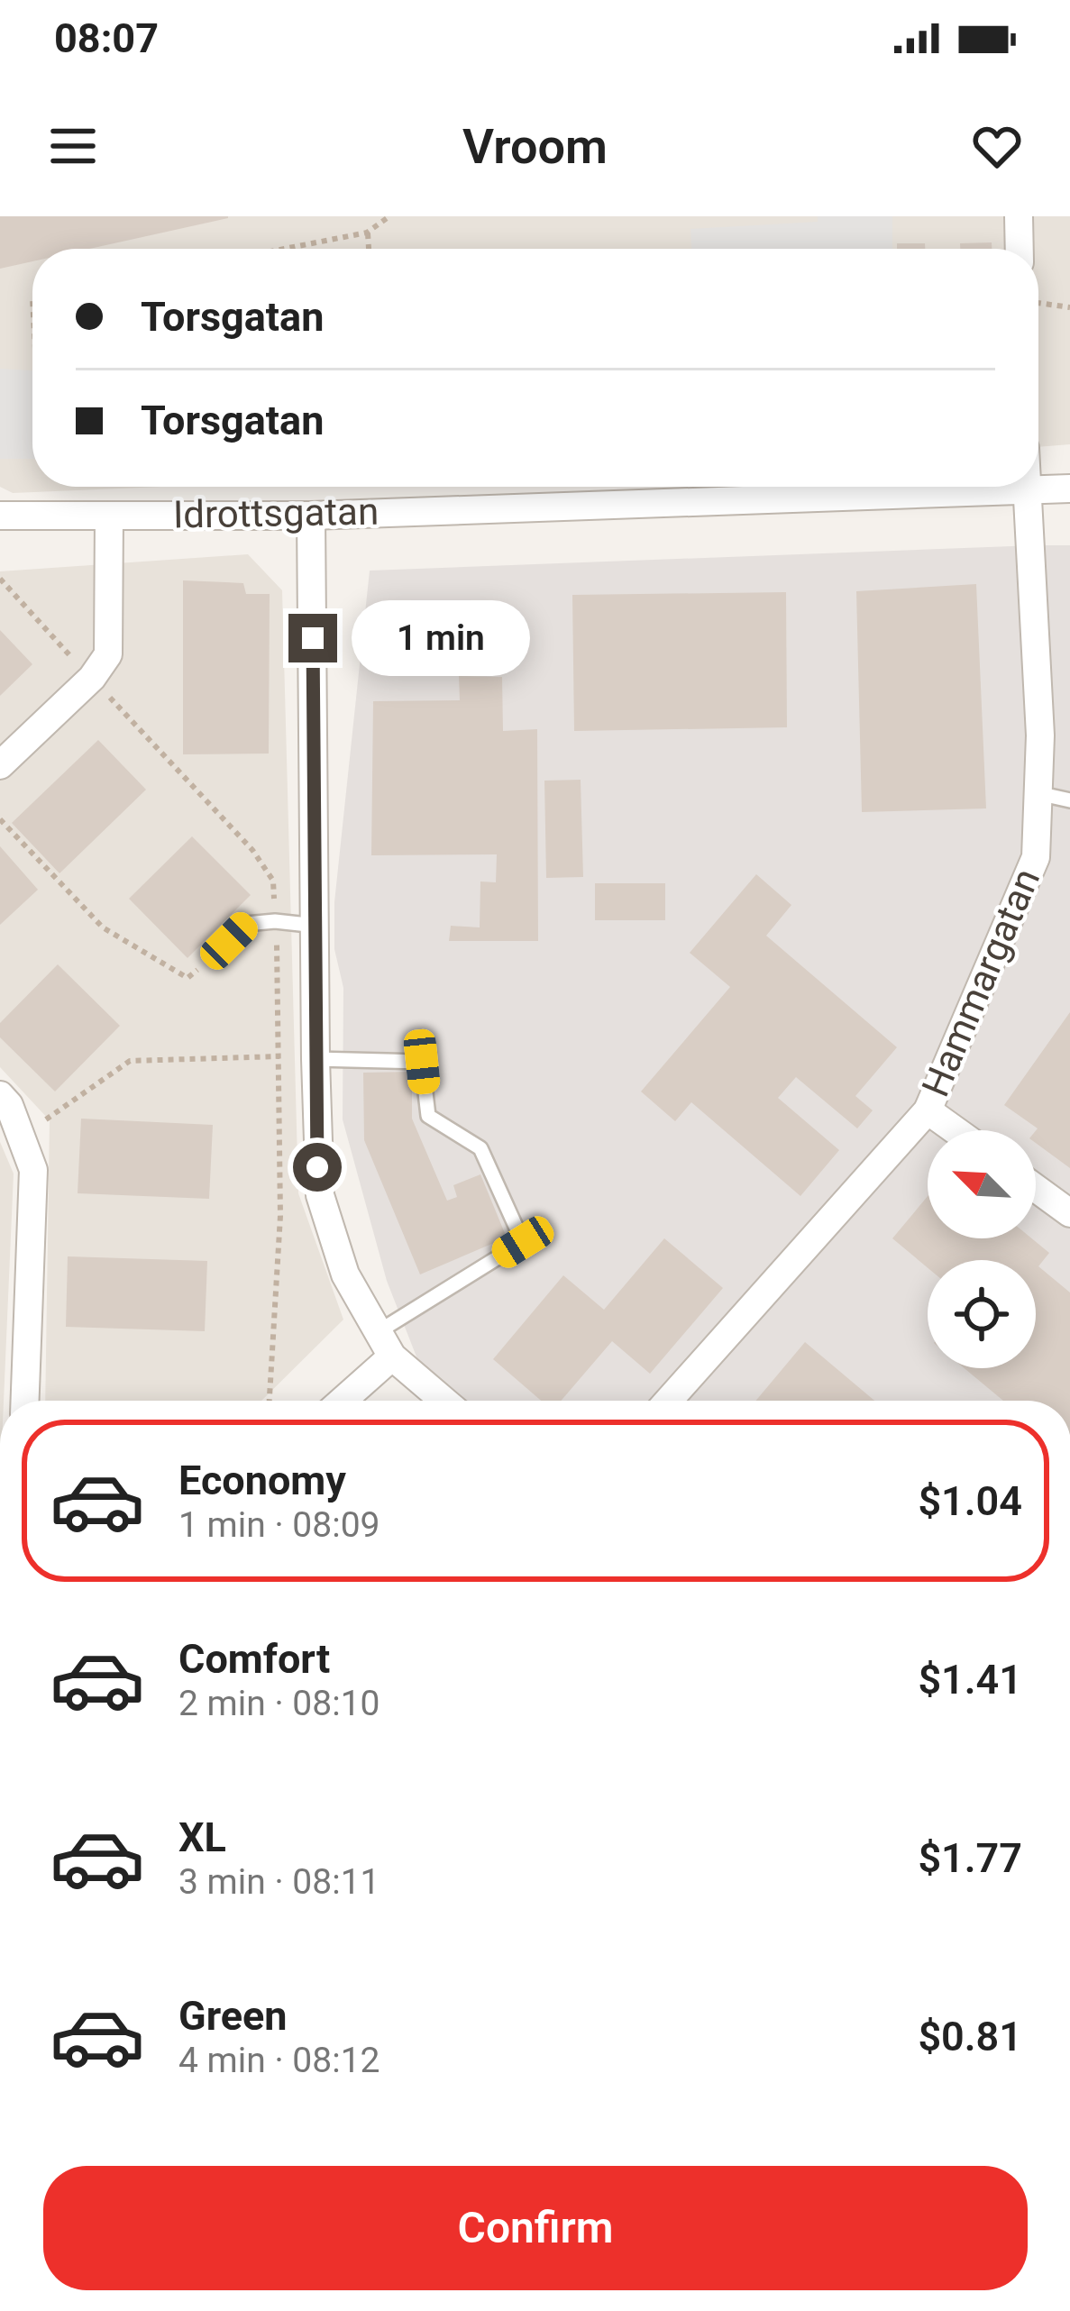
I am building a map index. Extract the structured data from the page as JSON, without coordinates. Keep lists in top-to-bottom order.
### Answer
{
  "streets": {
    "street": ["Idrottsgatan", "Hammargatan"]
  },
  "crossings": [
    ["Idrottsgatan", "Hammargatan"]
  ],
  "north": "top left",
  "page": {
    "status": "08:07",
    "header": "Vroom",
    "banner": ["Torsgatan", "Torsgatan"],
    "bubble": "1 min",
    "list": [
      {
        "name": "Economy",
        "note": "1 min · 08:09",
        "value": "$1.04"
      },
      {
        "name": "Comfort",
        "note": "2 min · 08:10",
        "value": "$1.41"
      },
      {
        "name": "XL",
        "note": "3 min · 08:11",
        "value": "$1.77"
      },
      {
        "name": "Green",
        "note": "4 min · 08:12",
        "value": "$0.81"
      }
    ],
    "buttons": "Confirm"
  }
}
